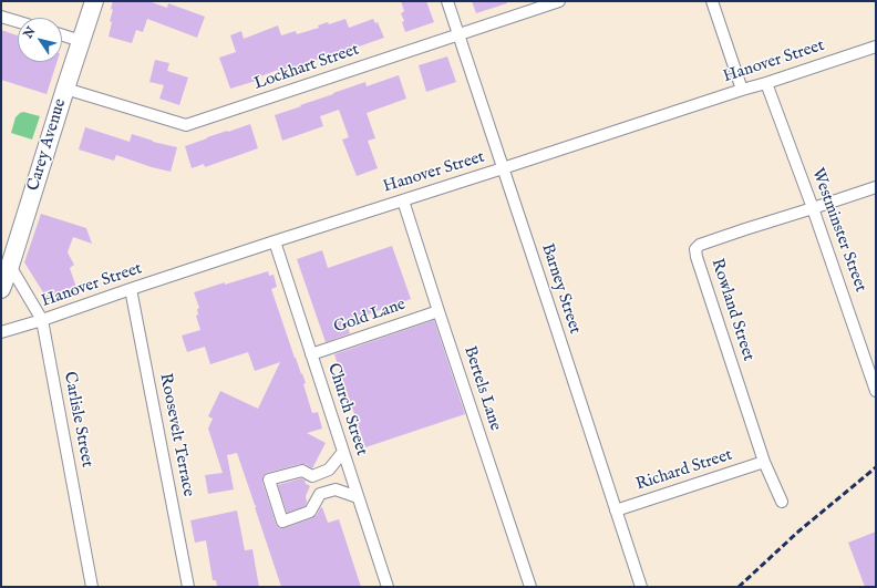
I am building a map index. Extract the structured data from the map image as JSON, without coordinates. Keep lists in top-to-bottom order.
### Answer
{
  "streets": {
    "main road": ["Carey Avenue"],
    "street": [
      "Hanover Street",
      "Lockhart Street",
      "Westminster Street",
      "Barney Street",
      "Rowland Street",
      "Gold Lane",
      "Bertels Lane",
      "Church Street",
      "Carlisle Street",
      "Roosevelt Terrace",
      "Richard Street"
    ]
  },
  "crossings": [
    ["Hanover Street", "Westminster Street"],
    ["Hanover Street", "Barney Street"],
    ["Hanover Street", "Bertels Lane"],
    ["Hanover Street", "Church Street"],
    ["Hanover Street", "Carlisle Street"],
    ["Hanover Street", "Roosevelt Terrace"],
    ["Lockhart Street", "Carey Avenue"],
    ["Lockhart Street", "Barney Street"],
    ["Carey Avenue", "Carlisle Street"],
    ["Westminster Street", "Rowland Street"],
    ["Barney Street", "Richard Street"],
    ["Rowland Street", "Richard Street"],
    ["Gold Lane", "Bertels Lane"],
    ["Gold Lane", "Church Street"]
  ],
  "north": "top left"
}
